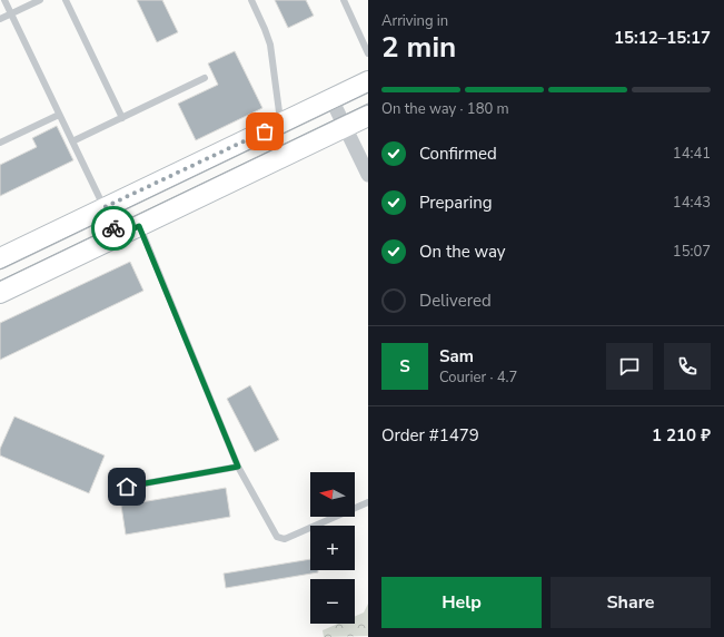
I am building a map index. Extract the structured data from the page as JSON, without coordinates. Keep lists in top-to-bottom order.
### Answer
{
  "north": "left",
  "page": {
    "heading": ["2 min", "Arriving in", "15:12–15:17"],
    "panel": [
      "Sam",
      "Courier · 4.7",
      "Order #1479",
      "1 210 ₽"
    ],
    "bar": "On the way · 180 m",
    "list": [
      ["Confirmed", "14:41"],
      ["Preparing", "14:43"],
      ["On the way", "15:07"],
      "Delivered"
    ],
    "round": "S",
    "map_buttons": ["+", "−"],
    "buttons": ["Help", "Share"]
  }
}
